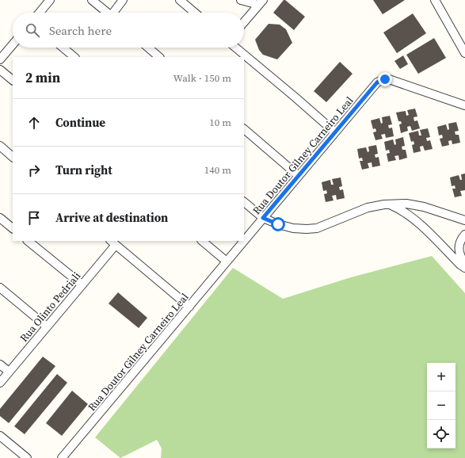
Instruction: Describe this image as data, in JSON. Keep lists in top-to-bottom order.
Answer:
{
  "streets": {
    "street": ["Rua Doutor Gilney Carneiro Leal", "Rua Olinto Pedriali"]
  },
  "page": {
    "search": "Search here",
    "heading": ["2 min", "Walk · 150 m"],
    "list": [
      ["Continue", "10 m"],
      ["Turn right", "140 m"],
      "Arrive at destination"
    ],
    "map_buttons": ["+", "−"]
  }
}
